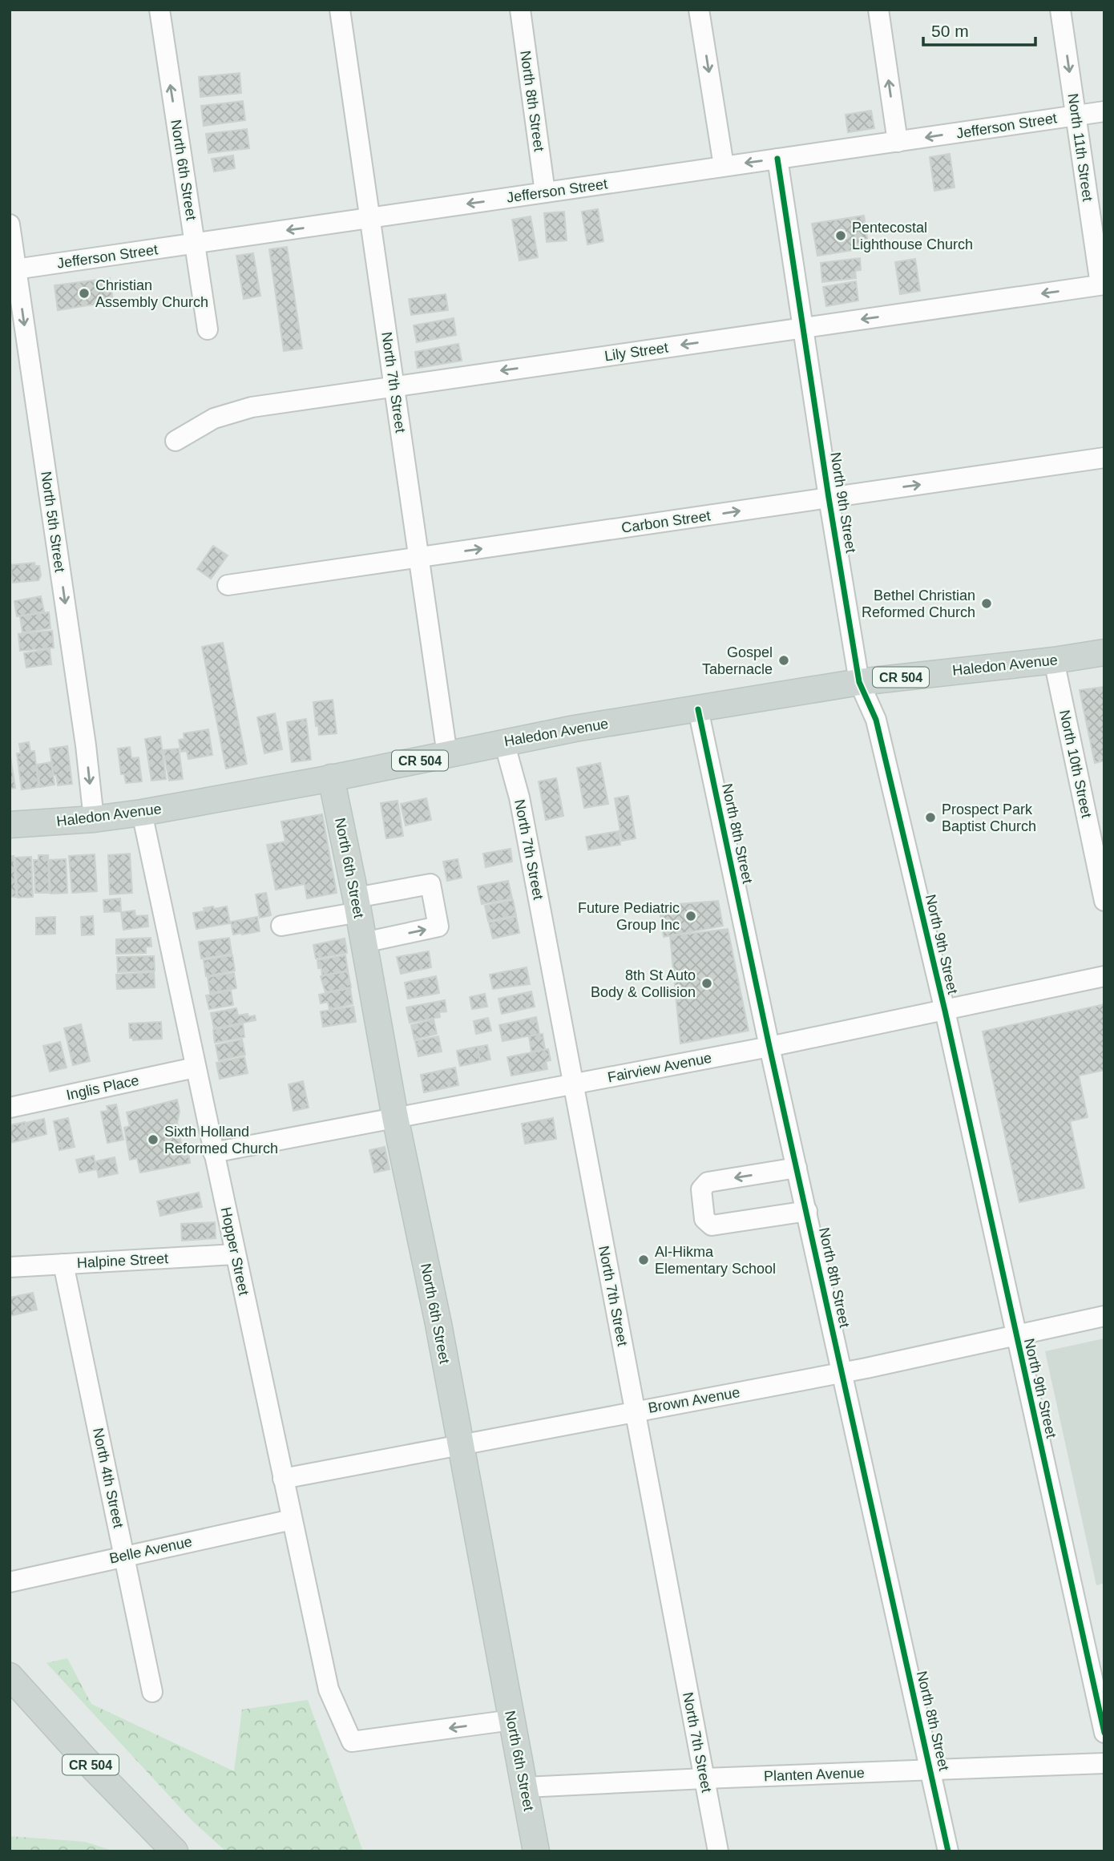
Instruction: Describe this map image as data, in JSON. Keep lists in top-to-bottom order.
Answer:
{
  "streets": {
    "main road": ["North 6th Street", "Haledon Avenue", "CR 504"],
    "street": [
      "North 8th Street",
      "Jefferson Street",
      "North 11th Street",
      "Lily Street",
      "North 7th Street",
      "North 9th Street",
      "North 5th Street",
      "Carbon Street",
      "North 10th Street",
      "Fairview Avenue",
      "Inglis Place",
      "Hopper Street",
      "Halpine Street",
      "Brown Avenue",
      "North 4th Street",
      "Belle Avenue",
      "Planten Avenue"
    ]
  },
  "crossings": [
    ["North 8th Street", "Jefferson Street"],
    ["North 8th Street", "Haledon Avenue"],
    ["North 8th Street", "Fairview Avenue"],
    ["North 8th Street", "Brown Avenue"],
    ["North 8th Street", "Planten Avenue"],
    ["Jefferson Street", "North 11th Street"],
    ["Jefferson Street", "North 6th Street"],
    ["Jefferson Street", "North 7th Street"],
    ["Jefferson Street", "North 9th Street"],
    ["Jefferson Street", "North 5th Street"],
    ["North 11th Street", "Lily Street"],
    ["North 6th Street", "Haledon Avenue"],
    ["North 6th Street", "Fairview Avenue"],
    ["North 6th Street", "Hopper Street"],
    ["North 6th Street", "Brown Avenue"],
    ["North 6th Street", "Planten Avenue"],
    ["Lily Street", "North 7th Street"],
    ["Lily Street", "North 9th Street"],
    ["North 7th Street", "Carbon Street"],
    ["North 7th Street", "Haledon Avenue"],
    ["North 7th Street", "Fairview Avenue"],
    ["North 7th Street", "Brown Avenue"],
    ["North 7th Street", "Planten Avenue"],
    ["North 9th Street", "Carbon Street"],
    ["North 9th Street", "Haledon Avenue"],
    ["North 9th Street", "Fairview Avenue"],
    ["North 9th Street", "Brown Avenue"],
    ["North 5th Street", "Haledon Avenue"],
    ["Haledon Avenue", "North 10th Street"],
    ["Haledon Avenue", "Hopper Street"],
    ["Fairview Avenue", "Hopper Street"],
    ["Inglis Place", "Hopper Street"],
    ["Hopper Street", "Halpine Street"],
    ["Hopper Street", "Brown Avenue"],
    ["Hopper Street", "Belle Avenue"],
    ["Halpine Street", "North 4th Street"],
    ["North 4th Street", "Belle Avenue"]
  ],
  "one_way": [
    "Jefferson Street",
    "North 11th Street",
    "Lily Street",
    "North 5th Street",
    "Carbon Street"
  ],
  "places": [
    "Pentecostal Lighthouse Church",
    "Christian Assembly Church",
    "Bethel Christian Reformed Church",
    "Gospel Tabernacle",
    "Prospect Park Baptist Church",
    "Future Pediatric Group Inc",
    "8th St Auto Body & Collision",
    "Sixth Holland Reformed Church",
    "Al-Hikma Elementary School"
  ],
  "scale_bar": "50 m"
}
